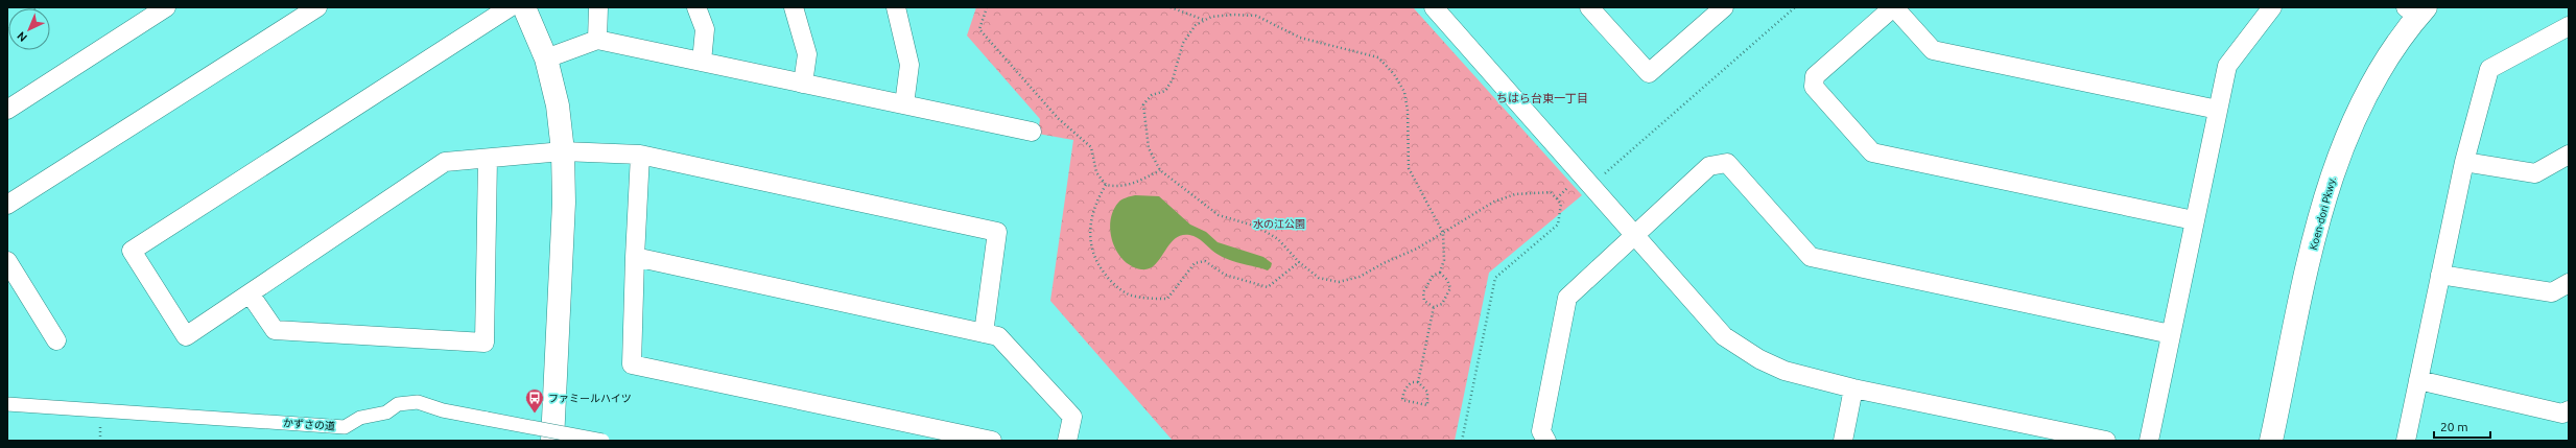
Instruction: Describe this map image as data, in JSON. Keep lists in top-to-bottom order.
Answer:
{
  "streets": {
    "street": ["Koen-dori Pkwy.", "かずさの道"]
  },
  "districts": ["ちはら台東一丁目"],
  "parks": ["水の江公園"],
  "places": {
    "bus stop": ["ファミールハイツ"]
  },
  "scale_bar": "20 m",
  "north": "bottom left"
}
